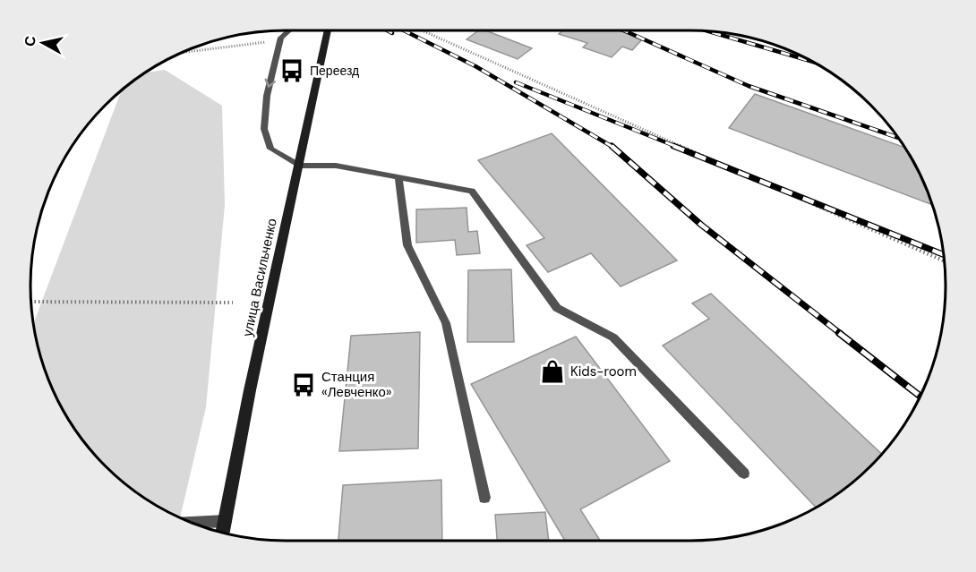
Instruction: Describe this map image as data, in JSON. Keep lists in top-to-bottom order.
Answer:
{
  "streets": {
    "main road": ["улица Васильченко"]
  },
  "places": {
    "bus stop": ["Переезд", "Станция «Левченко»"],
    "shop": ["Kids-room"]
  },
  "north": "left"
}
